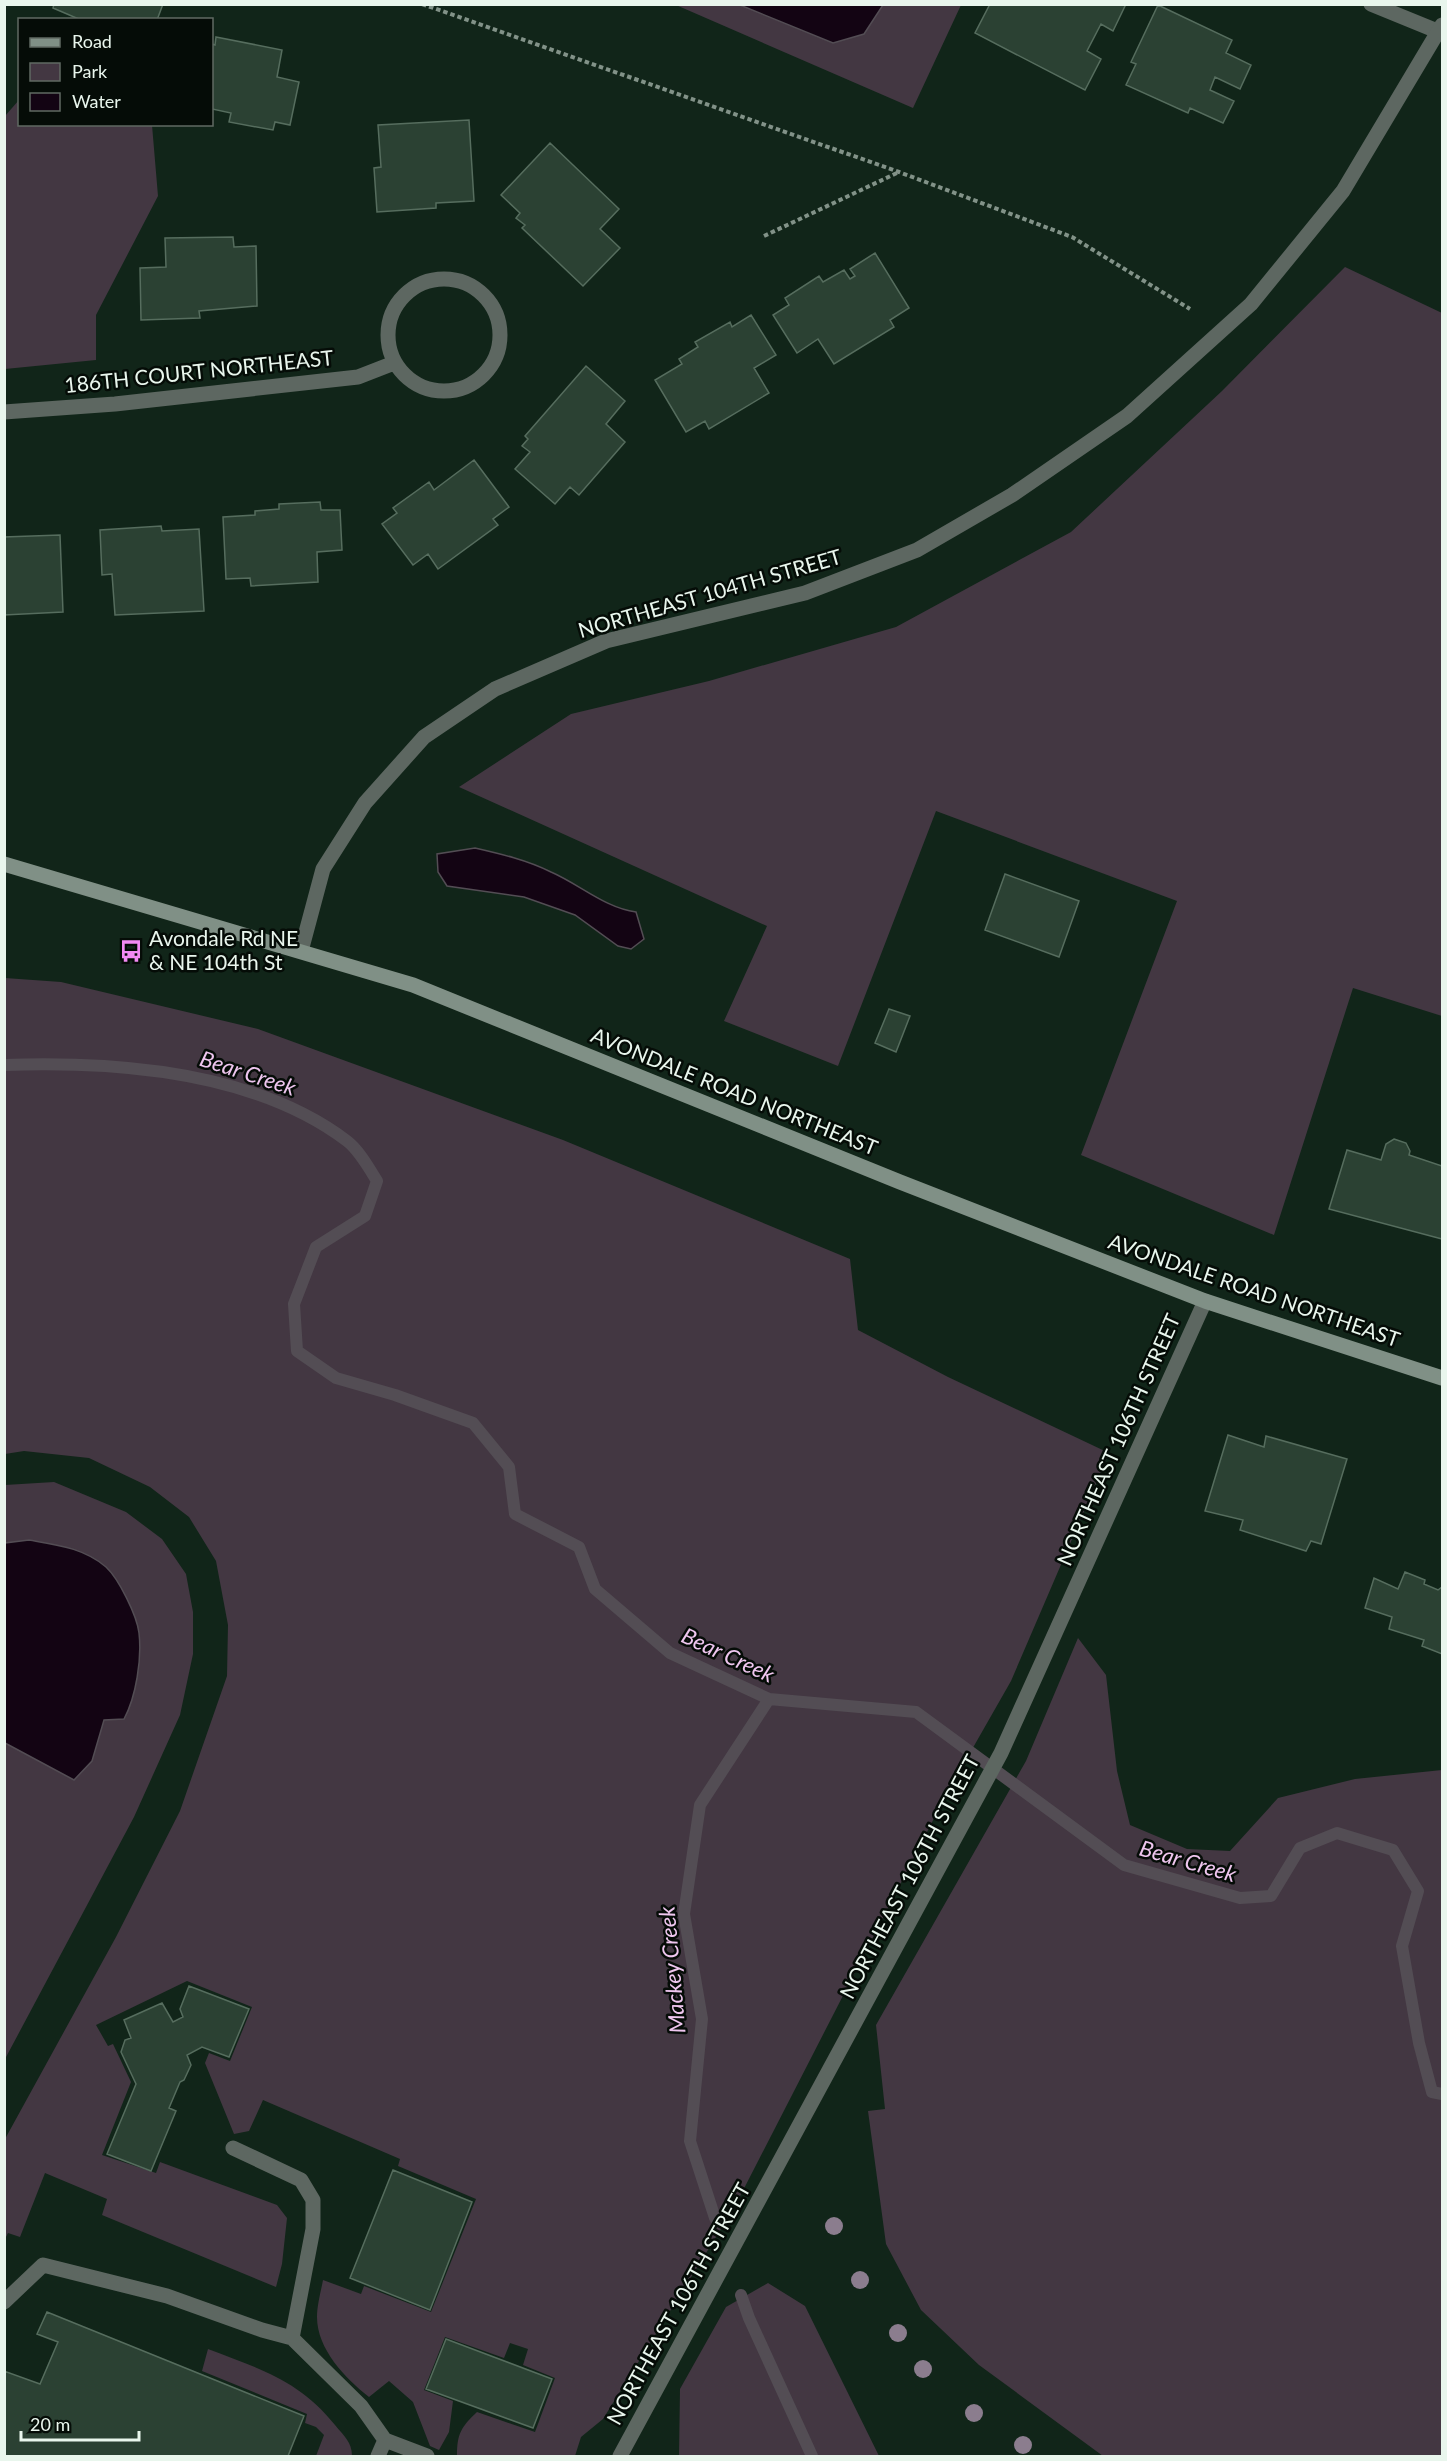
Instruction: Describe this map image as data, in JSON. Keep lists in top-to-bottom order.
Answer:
{
  "streets": {
    "main road": ["AVONDALE ROAD NORTHEAST"],
    "street": ["186TH COURT NORTHEAST", "NORTHEAST 104TH STREET", "NORTHEAST 106TH STREET"]
  },
  "crossings": [
    ["NORTHEAST 104TH STREET", "AVONDALE ROAD NORTHEAST"],
    ["AVONDALE ROAD NORTHEAST", "NORTHEAST 106TH STREET"]
  ],
  "water": ["Bear Creek", "Mackey Creek"],
  "places": {
    "bus stop": ["Avondale Rd NE & NE 104th St"]
  },
  "legend": ["Road", "Park", "Water"],
  "scale_bar": "20 m"
}
